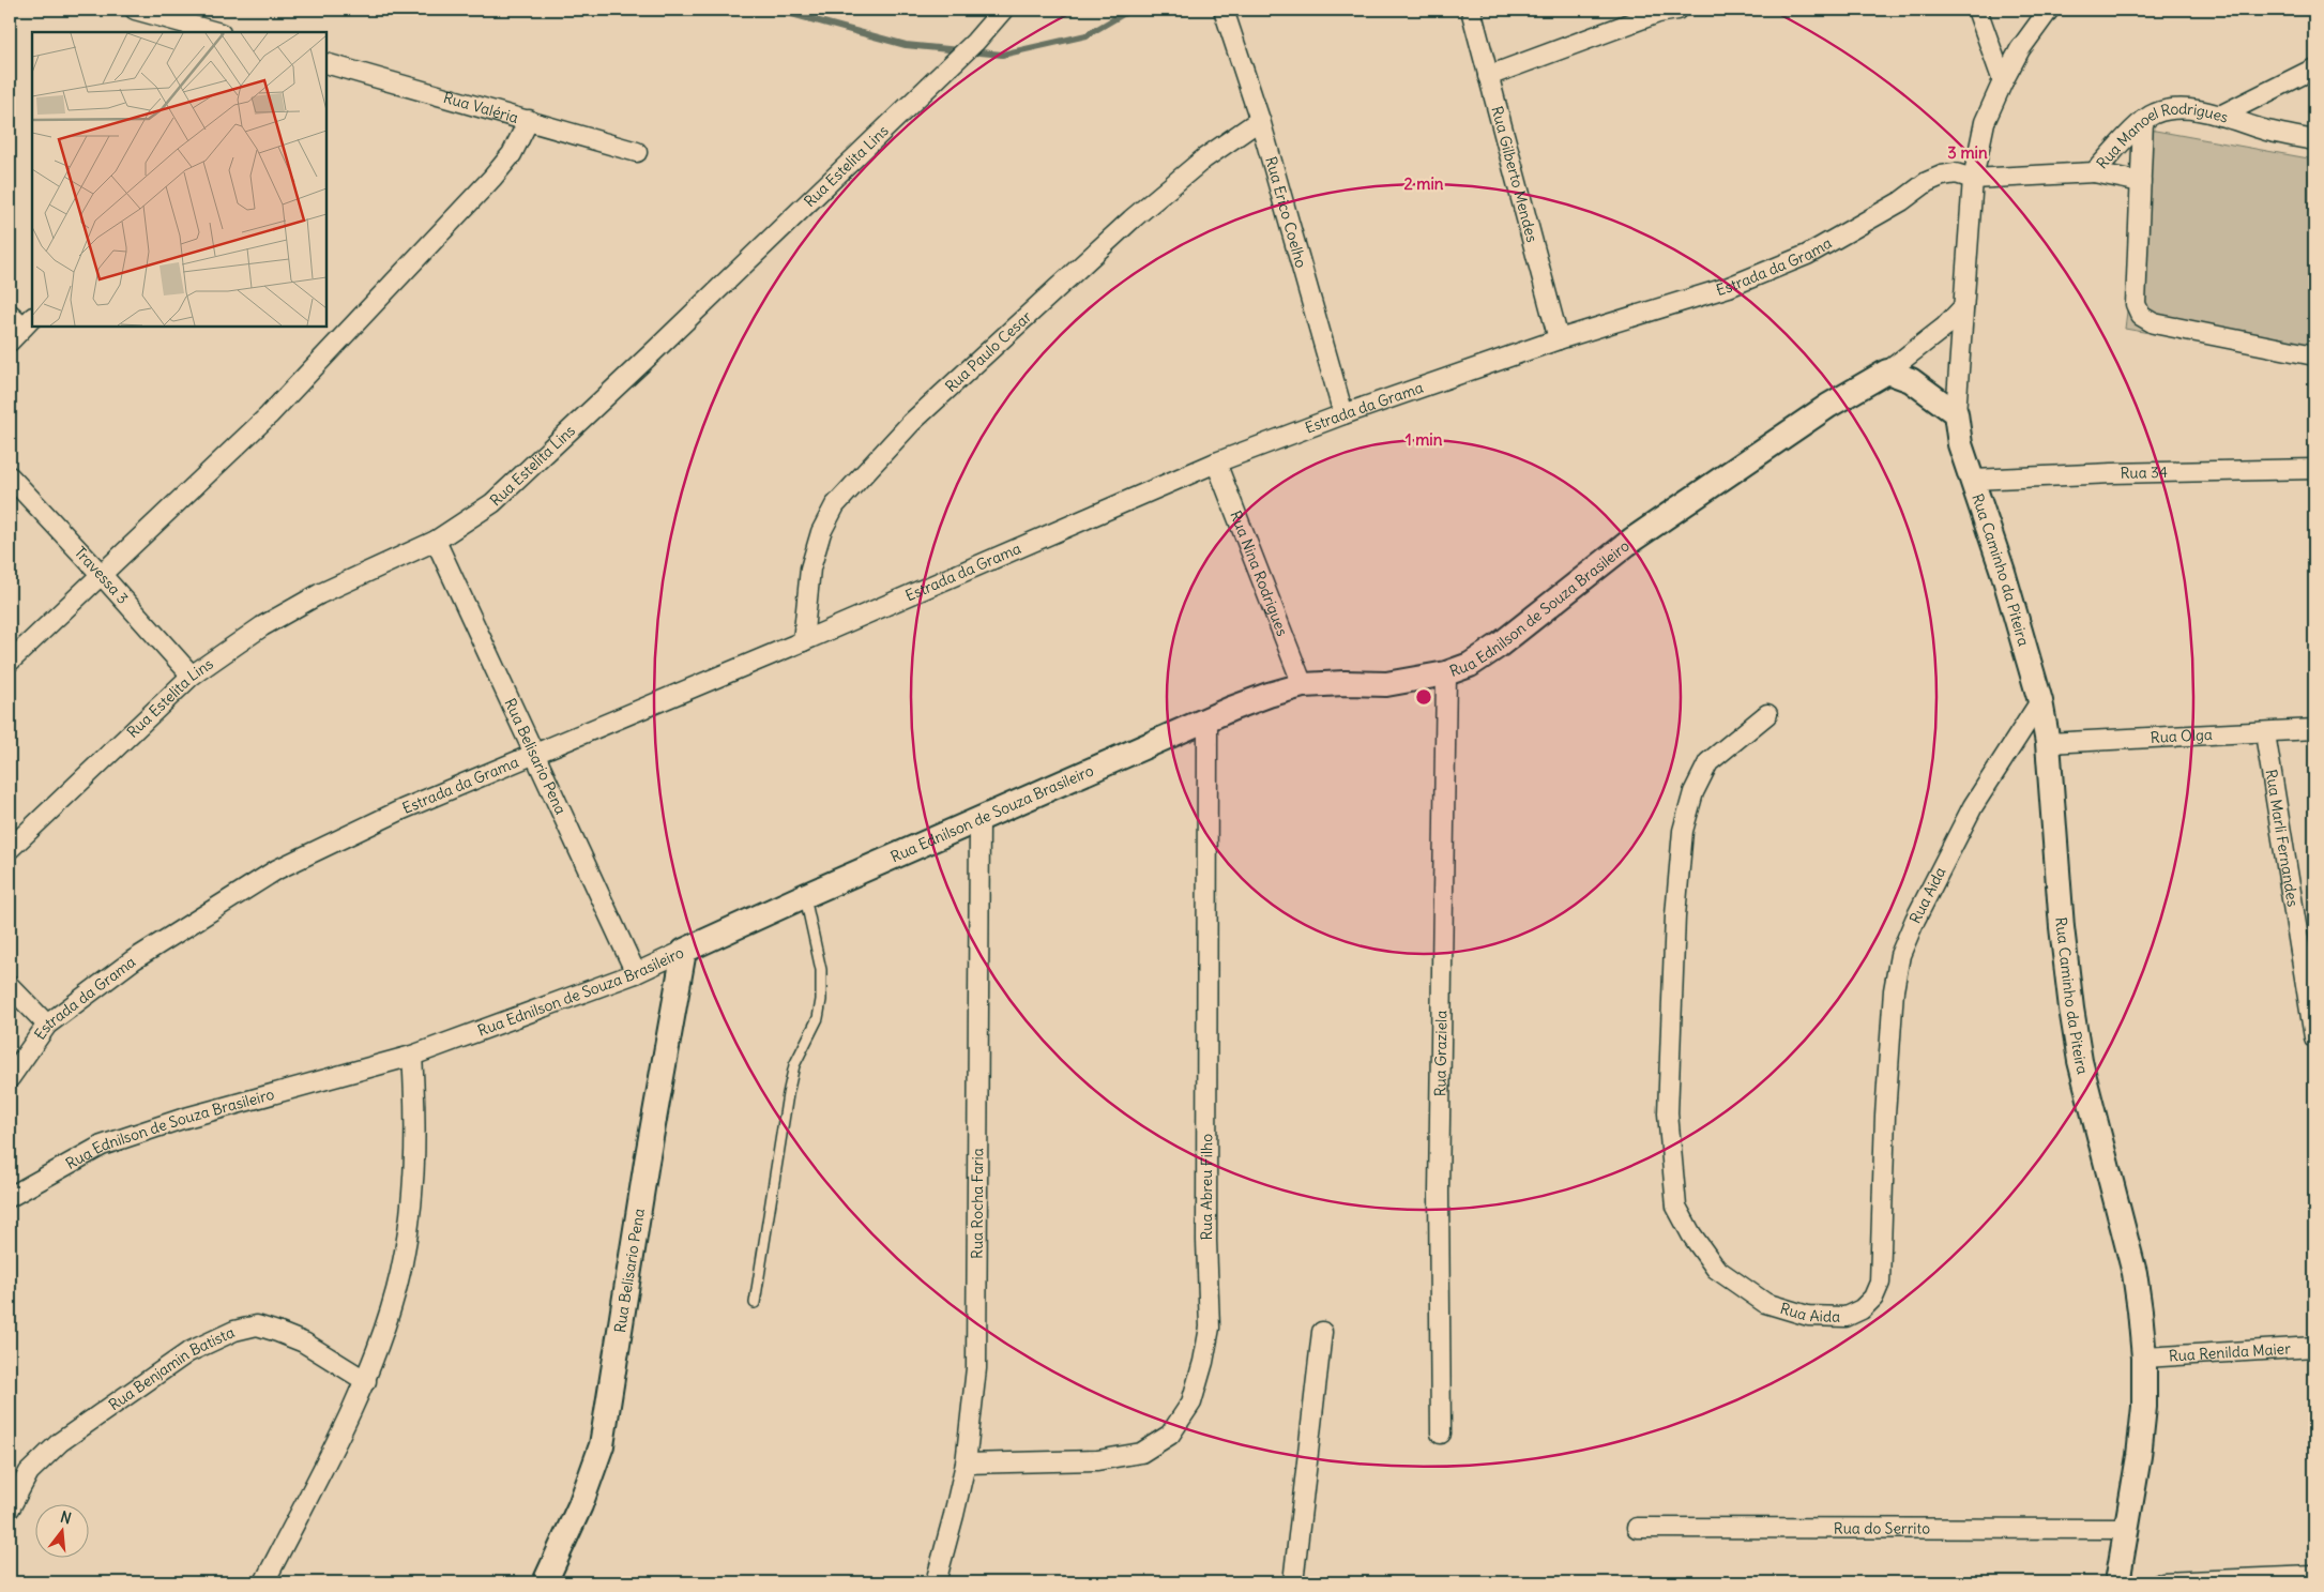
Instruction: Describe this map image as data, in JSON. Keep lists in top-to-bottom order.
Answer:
{
  "streets": {
    "street": [
      "Rua Valéria",
      "Rua Manoel Rodrigues",
      "Rua Estelita Lins",
      "Rua Gilberto Mendes",
      "Rua Erico Coelho",
      "Estrada da Grama",
      "Rua Paulo Cesar",
      "Rua 34",
      "Rua Caminho da Piteira",
      "Rua Nina Rodrigues",
      "Travessa 3",
      "Rua Ednilson de Souza Brasileiro",
      "Rua Olga",
      "Rua Belisario Pena",
      "Rua Marli Fernandes",
      "Rua Aida",
      "Rua Graziela",
      "Rua Abreu Filho",
      "Rua Rocha Faria",
      "Rua Renilda Maier",
      "Rua Benjamin Batista",
      "Rua do Serrito"
    ]
  },
  "crossings": [
    ["Rua Manoel Rodrigues", "Estrada da Grama"],
    ["Rua Manoel Rodrigues", "Rua Caminho da Piteira"],
    ["Rua Estelita Lins", "Travessa 3"],
    ["Rua Estelita Lins", "Rua Belisario Pena"],
    ["Rua Gilberto Mendes", "Estrada da Grama"],
    ["Rua Erico Coelho", "Estrada da Grama"],
    ["Rua Erico Coelho", "Rua Paulo Cesar"],
    ["Estrada da Grama", "Rua Paulo Cesar"],
    ["Estrada da Grama", "Rua Caminho da Piteira"],
    ["Estrada da Grama", "Rua Nina Rodrigues"],
    ["Estrada da Grama", "Rua Belisario Pena"],
    ["Rua 34", "Rua Caminho da Piteira"],
    ["Rua Caminho da Piteira", "Rua Olga"],
    ["Rua Caminho da Piteira", "Rua Aida"],
    ["Rua Caminho da Piteira", "Rua Renilda Maier"],
    ["Rua Caminho da Piteira", "Rua do Serrito"],
    ["Rua Nina Rodrigues", "Rua Ednilson de Souza Brasileiro"],
    ["Rua Ednilson de Souza Brasileiro", "Rua Belisario Pena"],
    ["Rua Ednilson de Souza Brasileiro", "Rua Graziela"],
    ["Rua Ednilson de Souza Brasileiro", "Rua Abreu Filho"],
    ["Rua Ednilson de Souza Brasileiro", "Rua Rocha Faria"],
    ["Rua Olga", "Rua Marli Fernandes"],
    ["Rua Abreu Filho", "Rua Rocha Faria"]
  ],
  "north": "top",
  "rings": ["3 min", "2 min", "1 min"]
}
